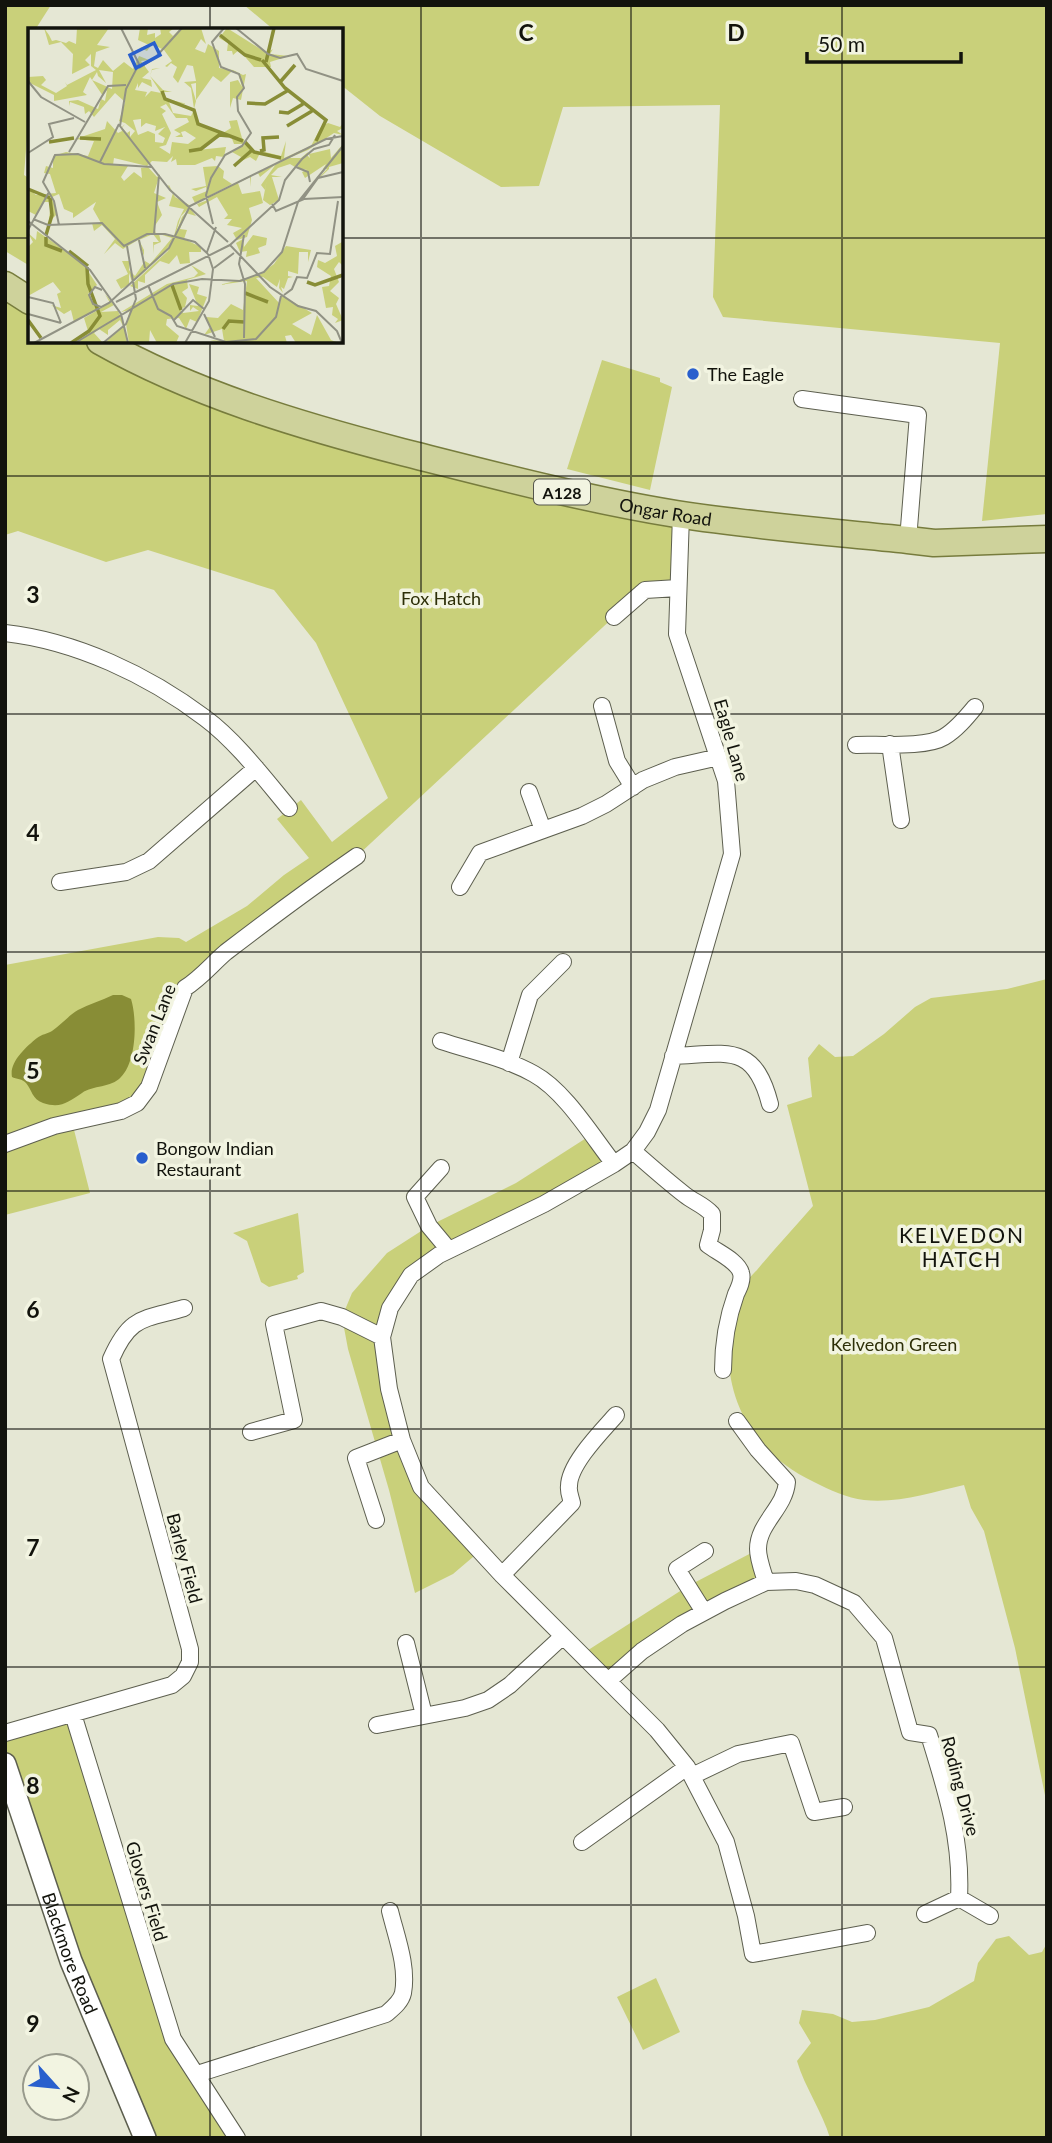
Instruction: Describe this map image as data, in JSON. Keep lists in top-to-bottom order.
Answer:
{
  "streets": {
    "main road": ["A128", "Ongar Road"],
    "street": [
      "Eagle Lane",
      "Swan Lane",
      "Barley Field",
      "Roding Drive",
      "Glovers Field",
      "Blackmore Road"
    ]
  },
  "crossings": [
    ["Ongar Road", "Eagle Lane"],
    ["Barley Field", "Glovers Field"]
  ],
  "districts": ["KELVEDON HATCH"],
  "parks": ["Fox Hatch", "Kelvedon Green"],
  "places": ["The Eagle", "Bongow Indian Restaurant"],
  "scale_bar": "50 m",
  "north": "bottom right",
  "grid": {
    "columns": ["C", "D"],
    "rows": [
      "3",
      "4",
      "5",
      "6",
      "7",
      "8",
      "9"
    ]
  }
}
